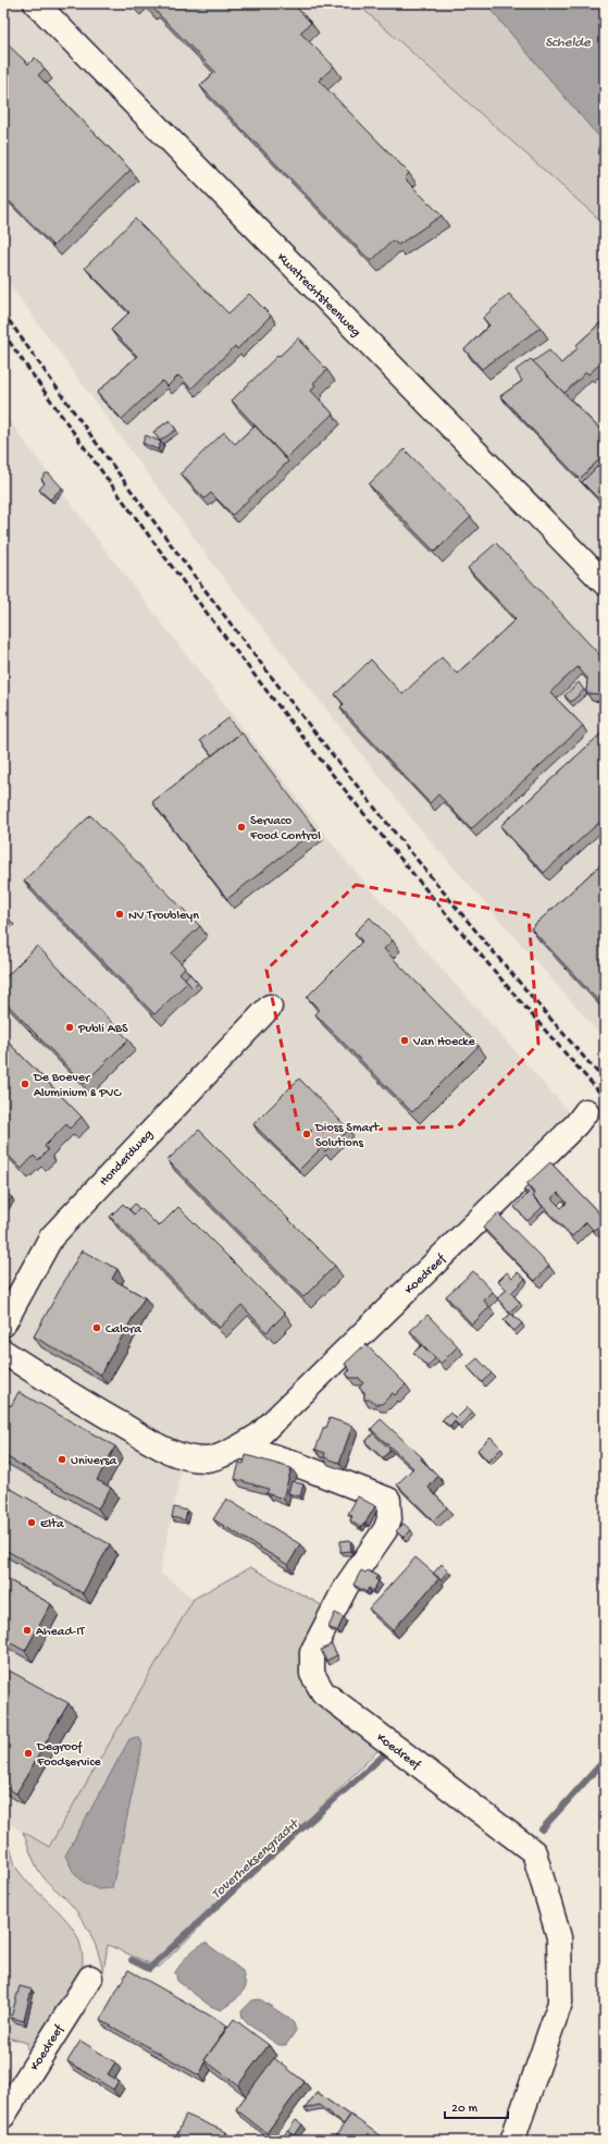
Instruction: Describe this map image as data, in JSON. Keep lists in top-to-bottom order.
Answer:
{
  "streets": {
    "street": ["Kwatrechtsteenweg", "Honderdweg", "Koedreef"]
  },
  "water": ["Schelde", "Toverheksengracht"],
  "places": [
    "Servaco Food Control",
    "NV Troubleyn",
    "Publi ABS",
    "Van Hoecke",
    "De Boever Aluminium & PVC",
    "Dioss Smart Solutions",
    "Calora",
    "Universa",
    "Elta",
    "Ahead-IT",
    "Degroof Foodservice"
  ],
  "scale_bar": "20 m"
}
